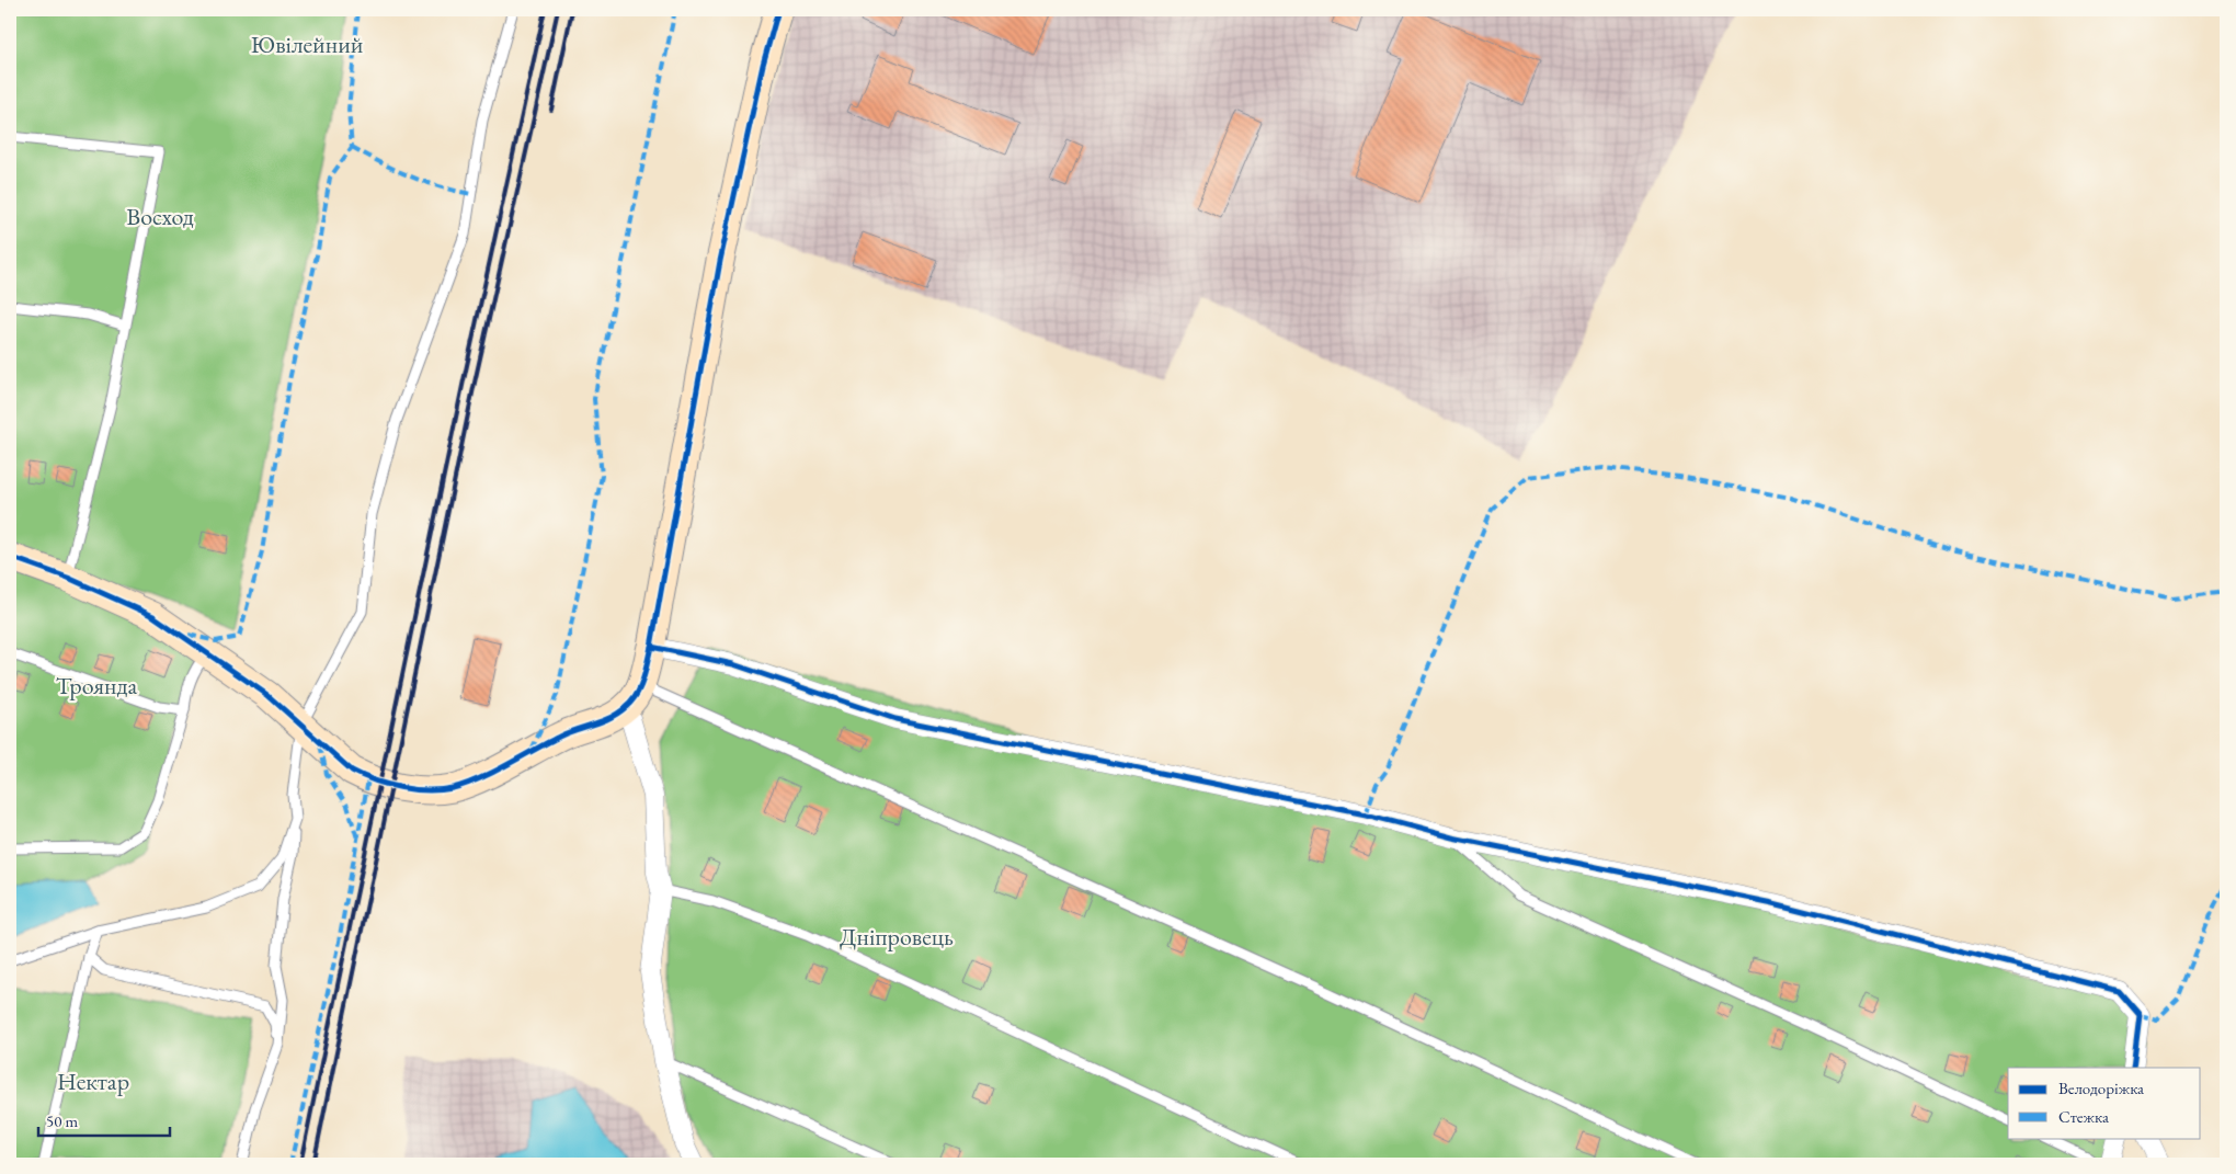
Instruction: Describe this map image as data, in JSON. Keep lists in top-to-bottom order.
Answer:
{
  "parks": [
    "Ювілейний",
    "Восход",
    "Троянда",
    "Дніпровець",
    "Нектар"
  ],
  "legend": ["Велодоріжка", "Стежка"],
  "scale_bar": "50 m"
}
